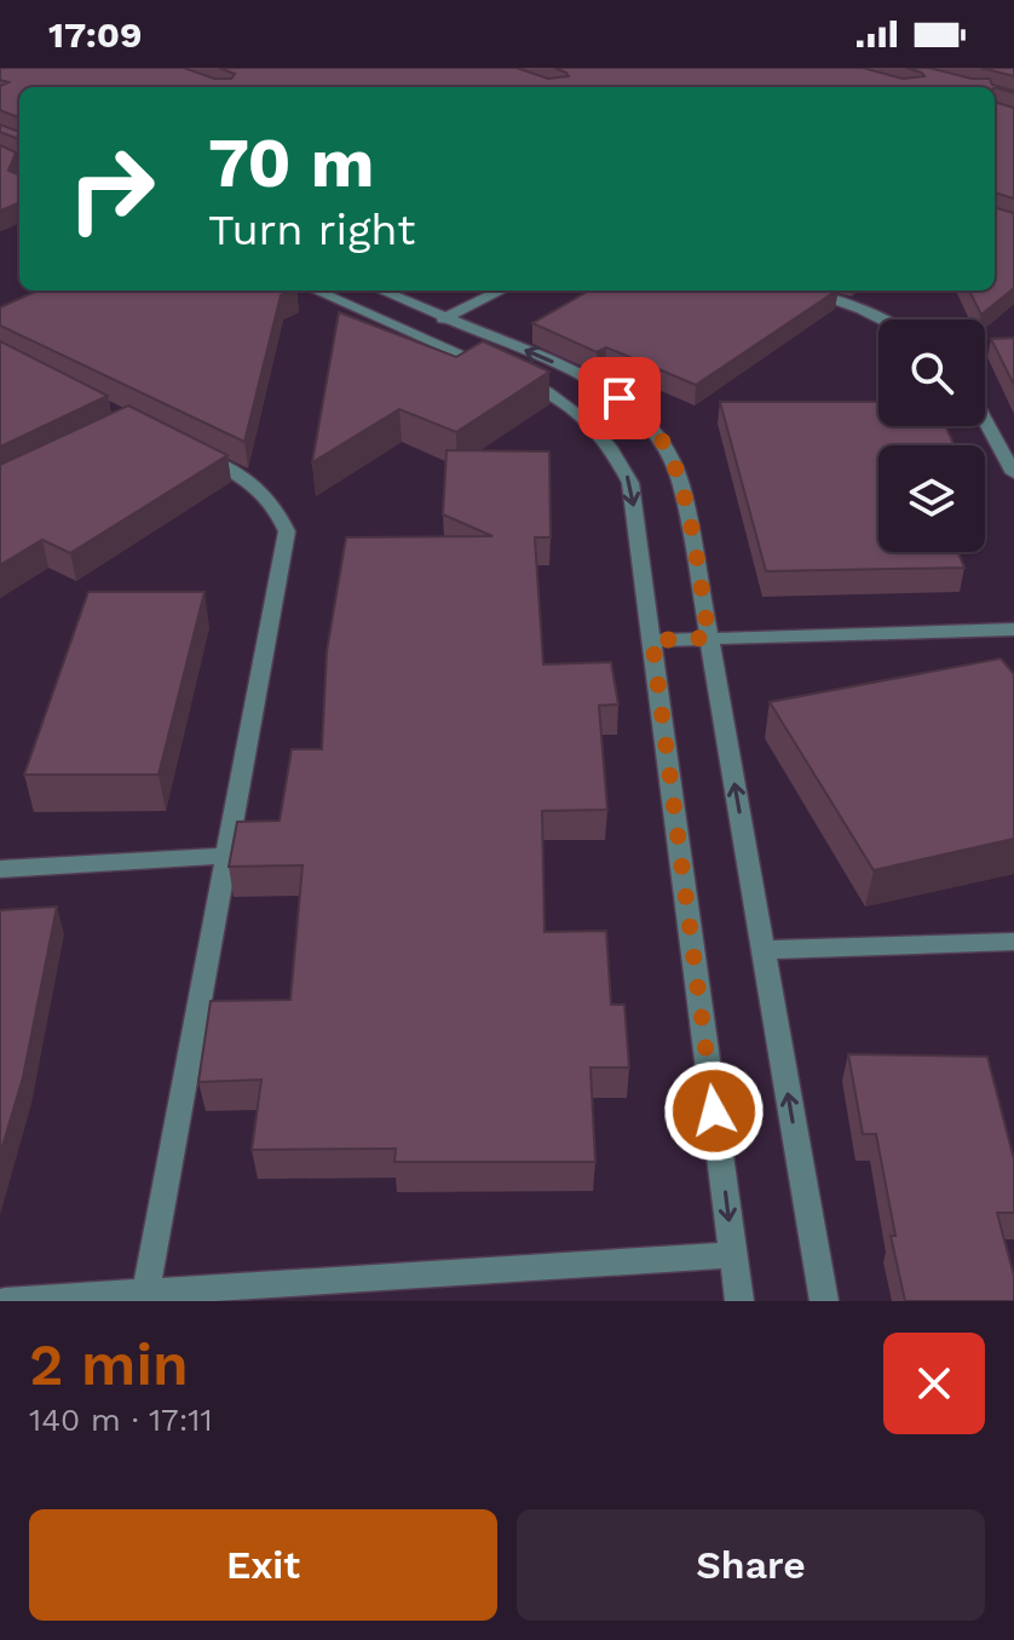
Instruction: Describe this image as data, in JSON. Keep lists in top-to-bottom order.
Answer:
{
  "page": {
    "status": "17:09",
    "turn": ["70 m", "Turn right"],
    "heading": ["2 min", "140 m · 17:11"],
    "buttons": ["Exit", "Share"]
  }
}
